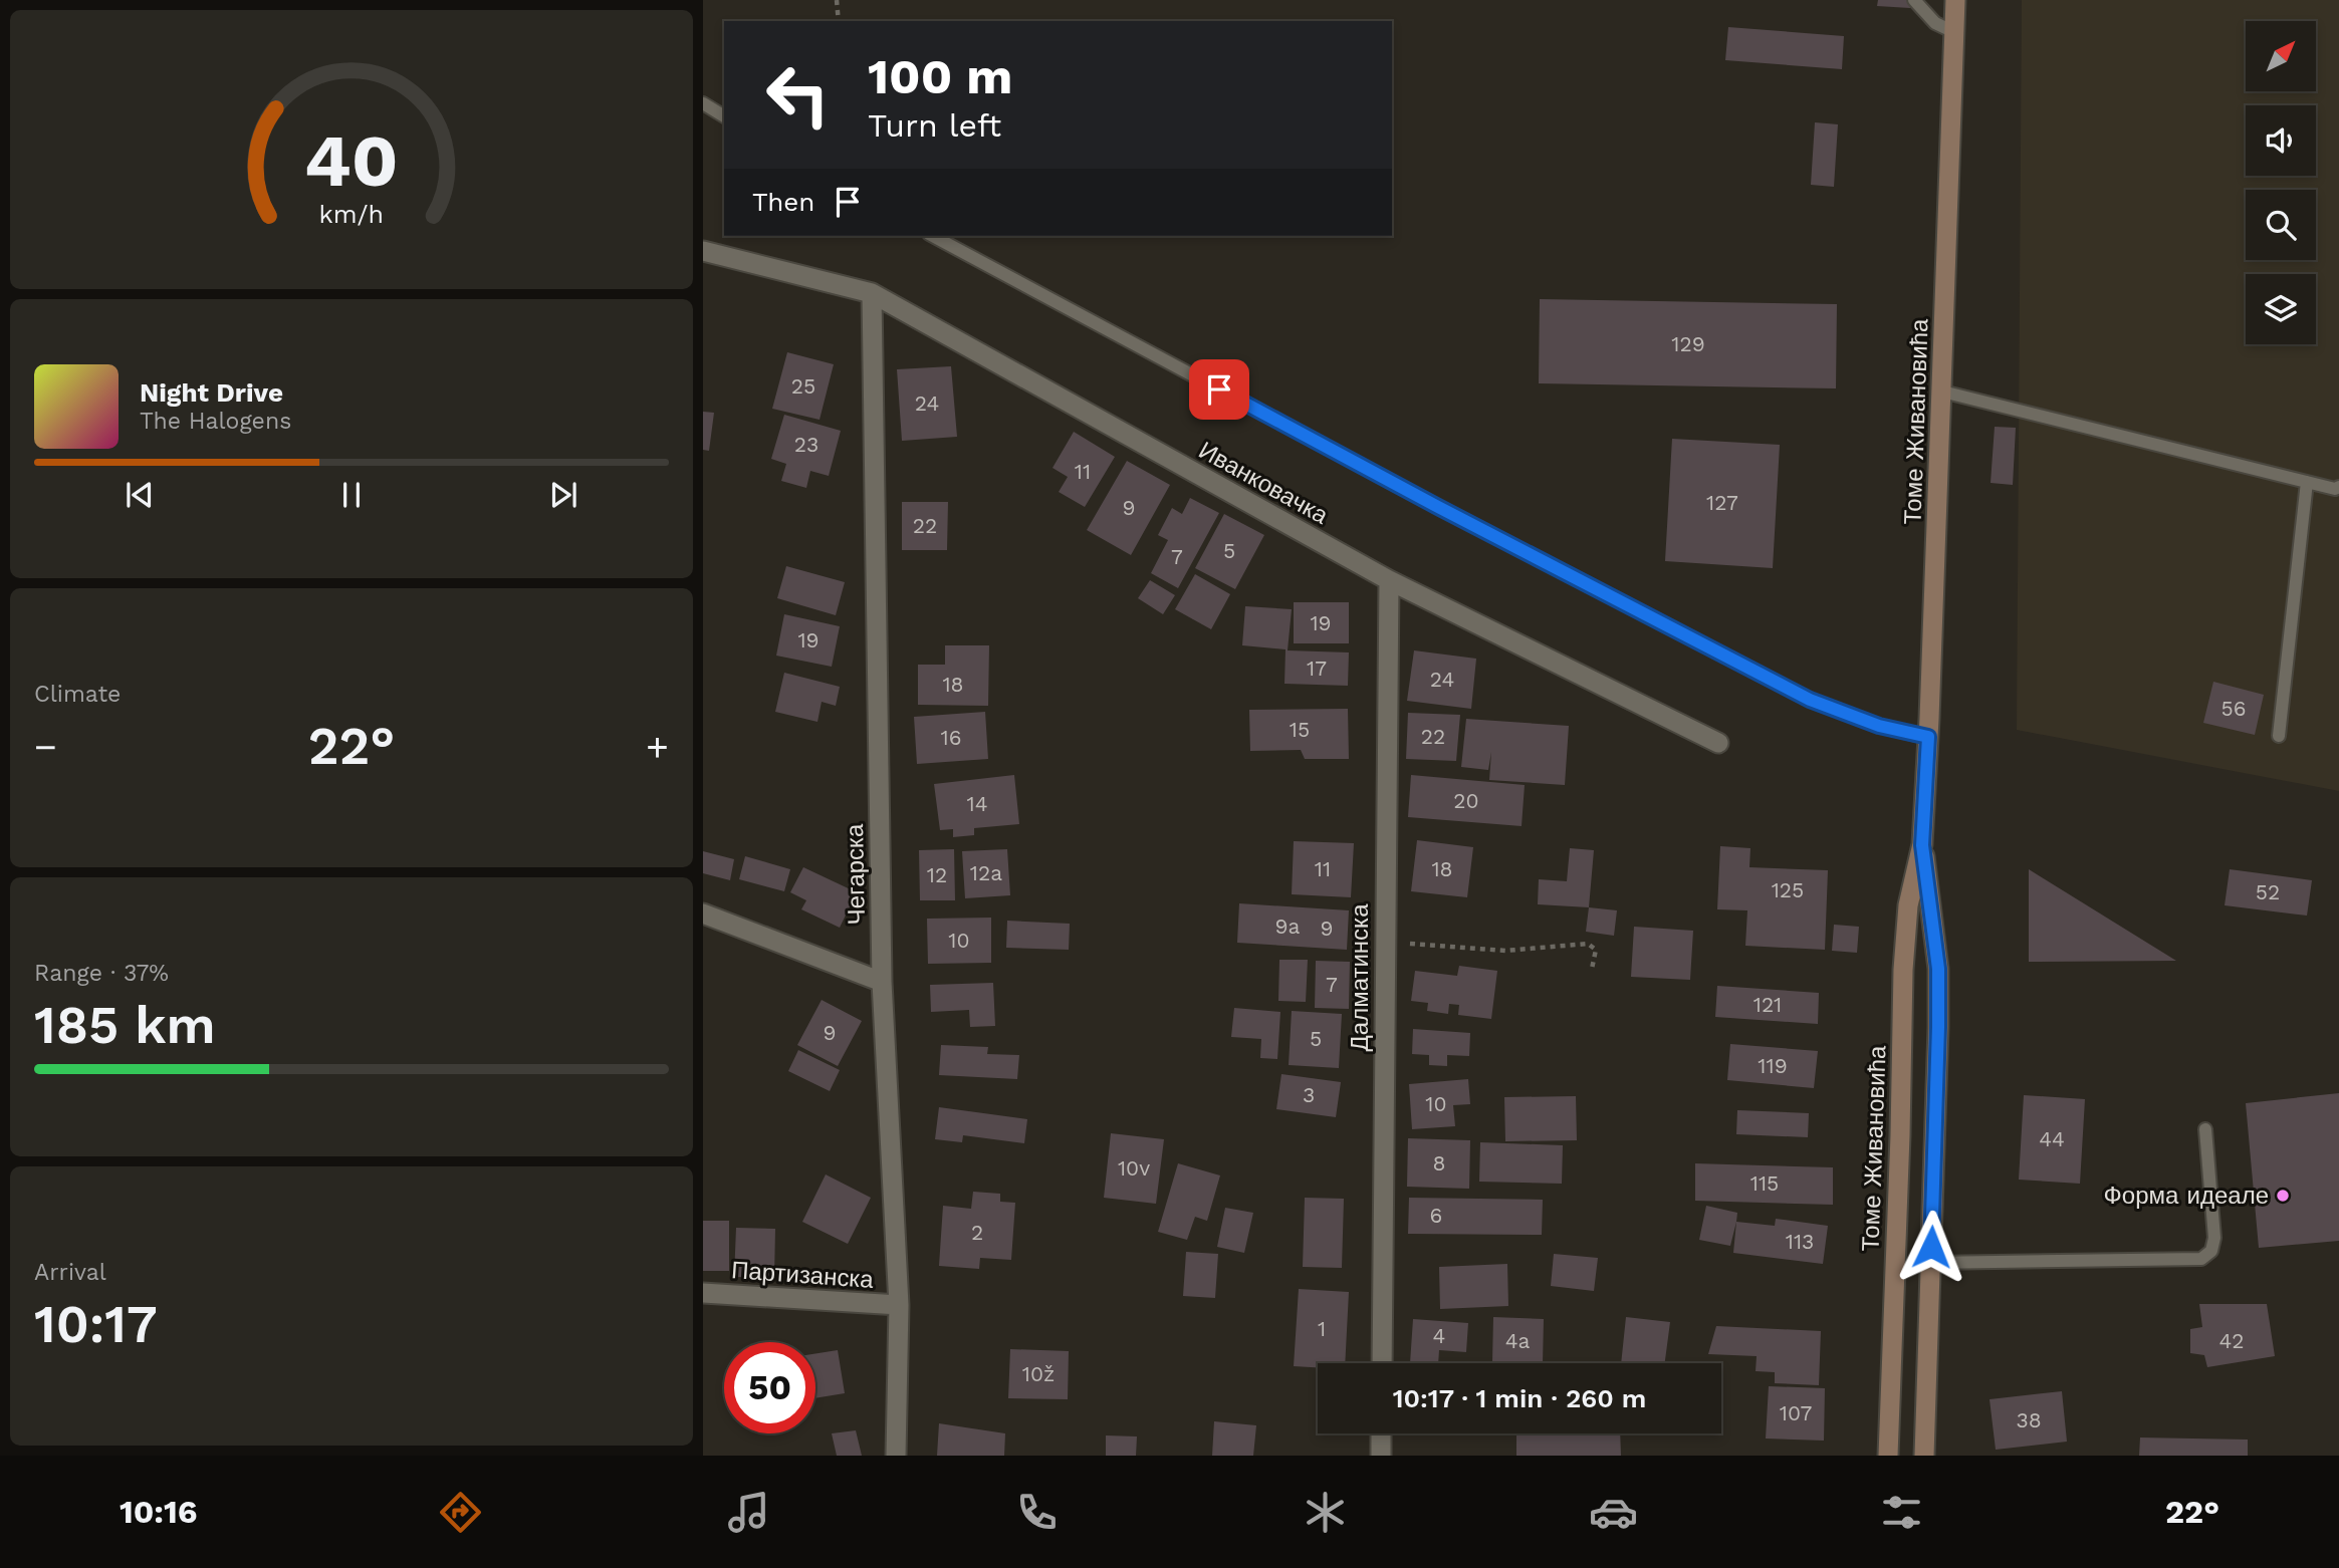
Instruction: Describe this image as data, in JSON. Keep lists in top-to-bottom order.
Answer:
{
  "streets": {
    "main road": ["Томе Живановића"],
    "street": [
      "Иванковачка",
      "Чегарска",
      "Далматинска",
      "Партизанска"
    ]
  },
  "crossings": [
    ["Иванковачка", "Чегарска"],
    ["Иванковачка", "Далматинска"],
    ["Чегарска", "Партизанска"]
  ],
  "places": ["Форма идеале"],
  "house_numbers": [
    "129",
    "25",
    "24",
    "23",
    "11",
    "127",
    "9",
    "22",
    "5",
    "7",
    "19",
    "19",
    "17",
    "24",
    "18",
    "56",
    "15",
    "22",
    "16",
    "20",
    "14",
    "11",
    "18",
    "12a",
    "12",
    "125",
    "52",
    "9a",
    "9",
    "10",
    "7",
    "121",
    "9",
    "5",
    "119",
    "3",
    "10",
    "44",
    "8",
    "10v",
    "115",
    "6",
    "2",
    "113",
    "1",
    "4",
    "4a",
    "42",
    "10ž",
    "107",
    "38"
  ],
  "north": "top right",
  "page": {
    "turn": ["100 m", "Turn left"],
    "then": "Then",
    "song": ["Night Drive", "The Halogens"],
    "tile": [
      "Climate",
      ["Range · 37%", "185 km"],
      ["Arrival", "10:17"]
    ],
    "heat": ["−", "22°", "+"],
    "limit": "50",
    "trip": "10:17 · 1 min · 260 m",
    "tabs": ["10:16", "22°"],
    "gauge": ["40", "km/h"]
  }
}
